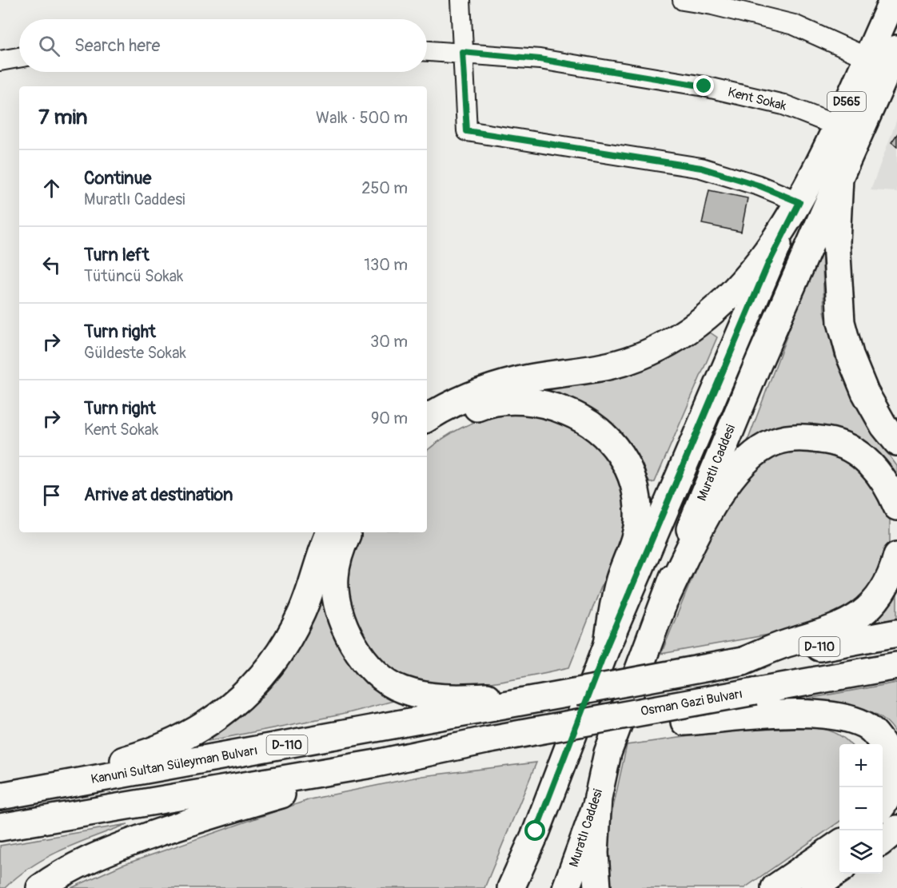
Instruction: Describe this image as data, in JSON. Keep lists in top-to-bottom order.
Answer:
{
  "streets": {
    "main road": [
      "D565",
      "Muratlı Caddesi",
      "D-110",
      "Osman Gazi Bulvarı",
      "Kanuni Sultan Süleyman Bulvarı"
    ],
    "street": ["Kent Sokak"]
  },
  "crossings": [
    ["Kent Sokak", "D565"],
    ["D-110", "Osman Gazi Bulvarı"],
    ["D-110", "Kanuni Sultan Süleyman Bulvarı"]
  ],
  "page": {
    "search": "Search here",
    "heading": ["7 min", "Walk · 500 m"],
    "list": [
      ["Continue", "Muratlı Caddesi", "250 m"],
      ["Turn left", "Tütüncü Sokak", "130 m"],
      ["Turn right", "Güldeste Sokak", "30 m"],
      ["Turn right", "Kent Sokak", "90 m"],
      "Arrive at destination"
    ],
    "map_buttons": ["+", "−"]
  }
}
